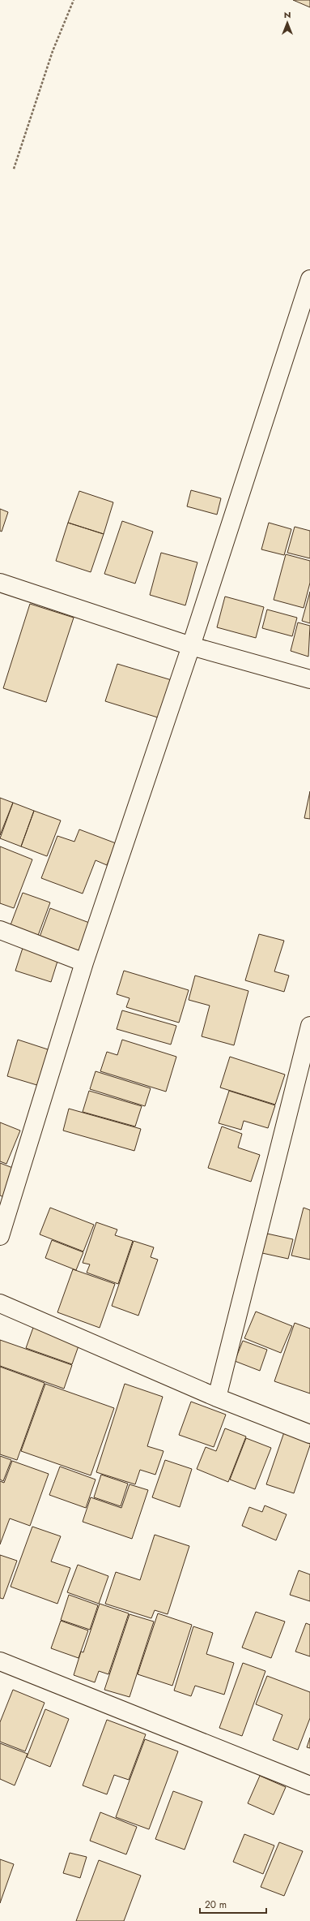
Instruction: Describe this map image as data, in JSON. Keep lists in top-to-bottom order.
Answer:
{
  "scale_bar": "20 m",
  "north": "top"
}
